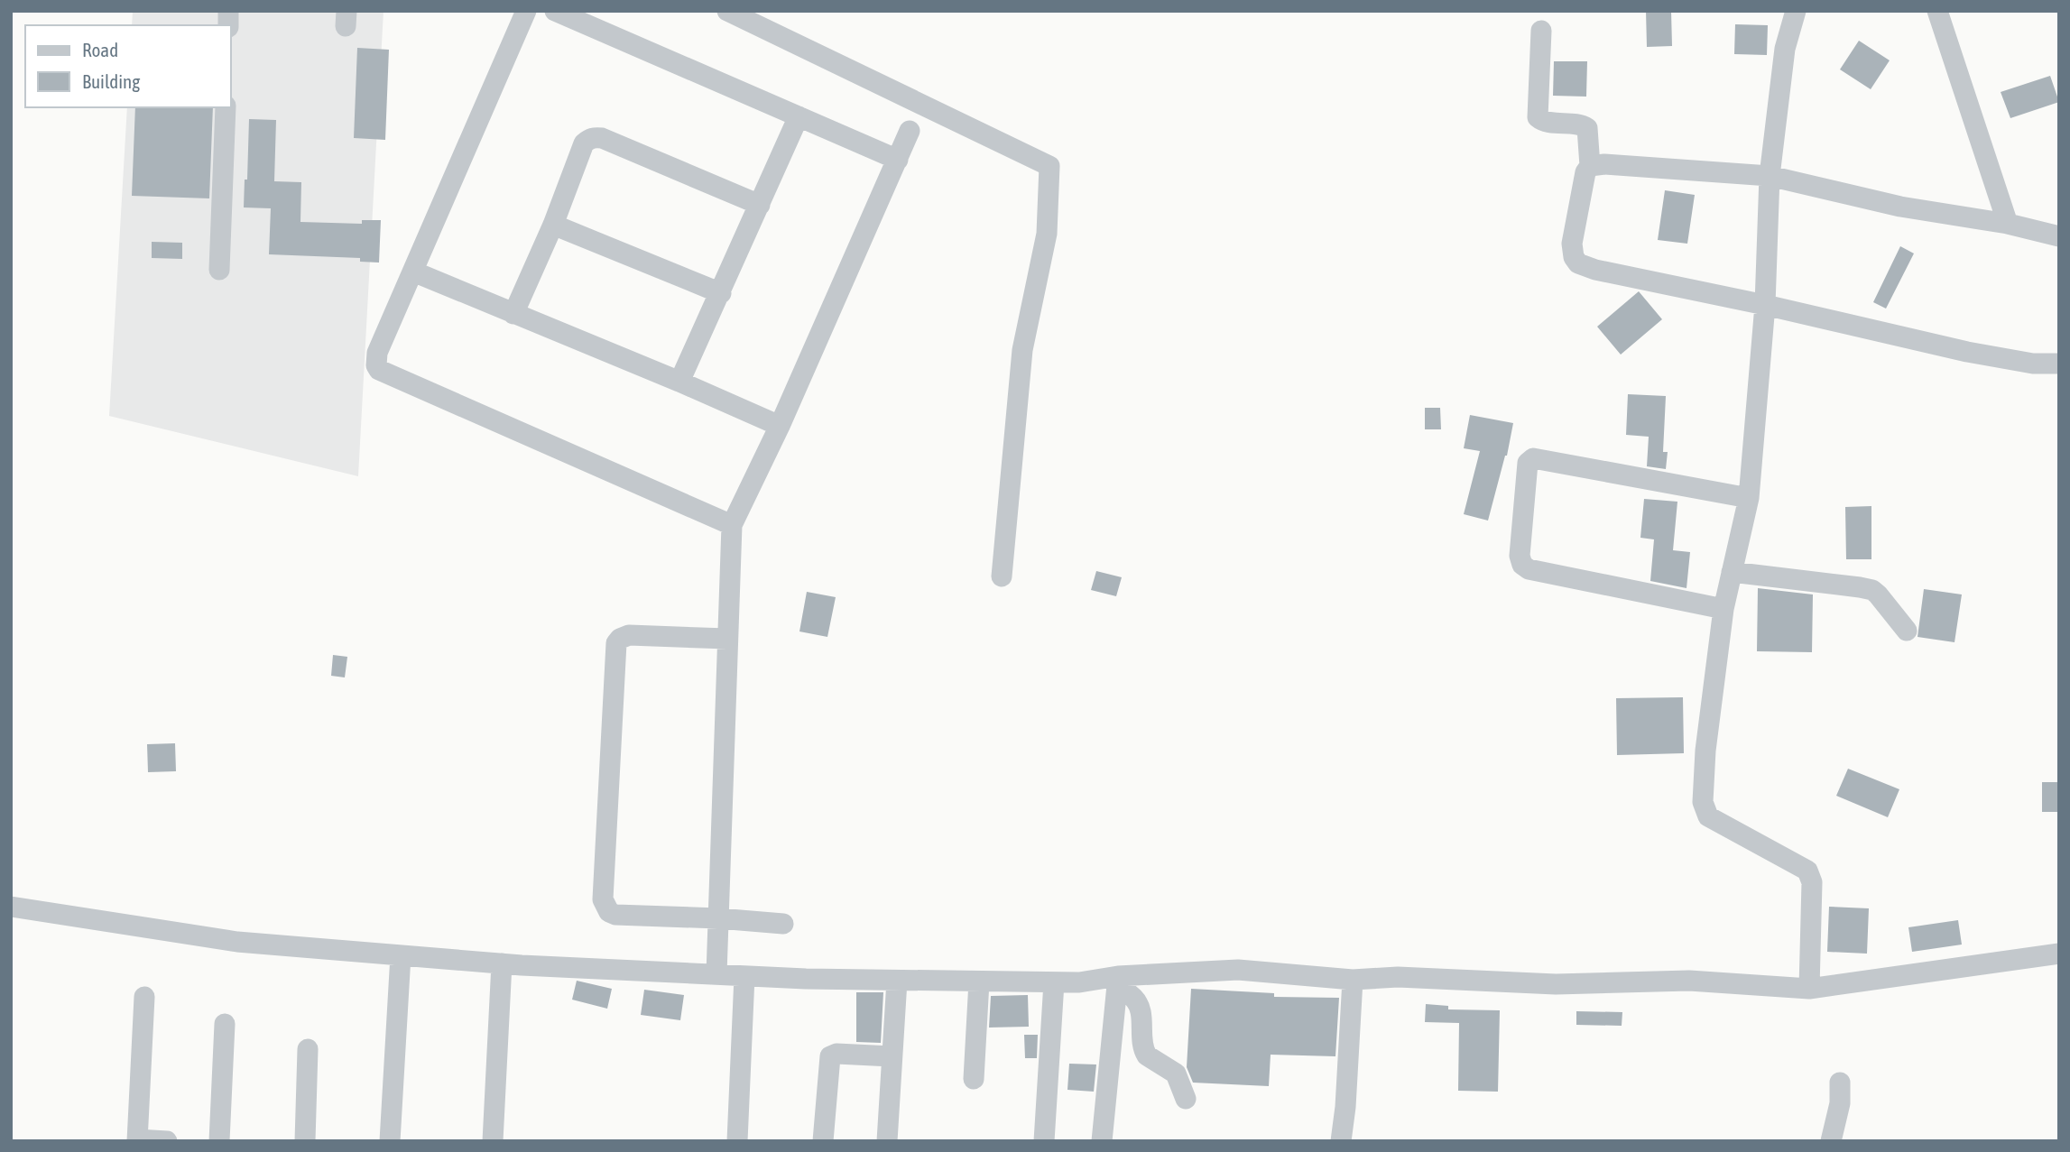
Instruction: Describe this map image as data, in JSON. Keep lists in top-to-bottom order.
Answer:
{
  "legend": ["Road", "Building"]
}
